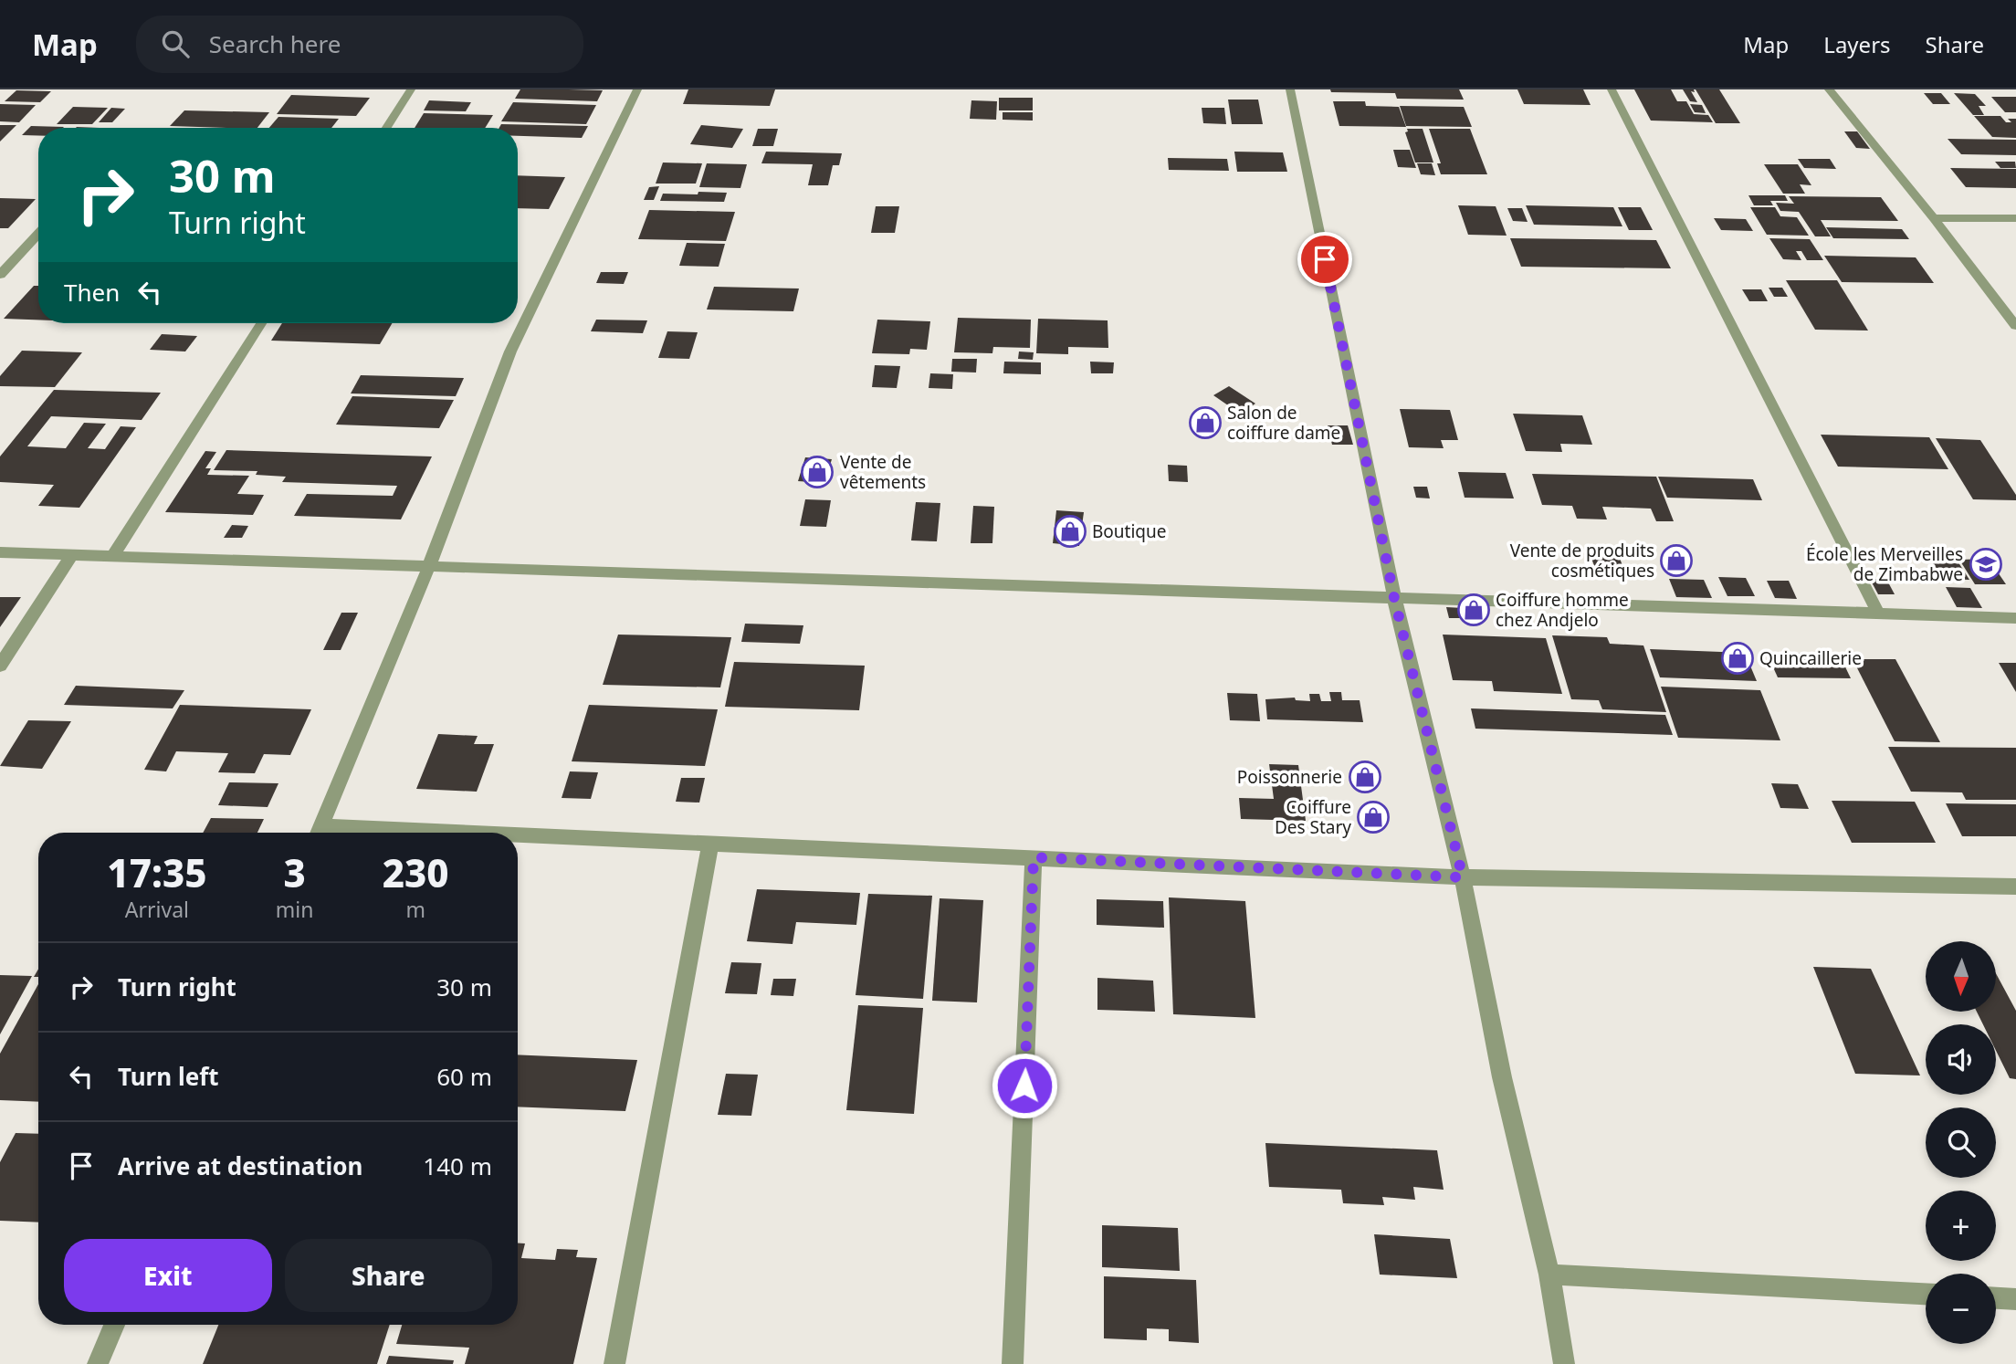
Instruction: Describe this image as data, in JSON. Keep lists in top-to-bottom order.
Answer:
{
  "places": {
    "shop": [
      "Salon de coiffure dame",
      "Vente de vêtements",
      "Boutique",
      "Vente de produits cosmétiques",
      "Coiffure homme chez Andjelo",
      "Quincaillerie",
      "Poissonnerie",
      "Coiffure Des Stary"
    ],
    "school or university": ["École les Merveilles de Zimbabwe"]
  },
  "north": "bottom",
  "page": {
    "header": "Map",
    "search": "Search here",
    "nav": ["Map", "Layers", "Share"],
    "turn": ["30 m", "Turn right"],
    "then": "Then",
    "eta": [
      "17:35",
      "Arrival",
      "3",
      "min",
      "230",
      "m"
    ],
    "map_buttons": ["+", "−"],
    "list": [
      {
        "name": "Turn right",
        "value": "30 m"
      },
      {
        "name": "Turn left",
        "value": "60 m"
      },
      {
        "name": "Arrive at destination",
        "value": "140 m"
      }
    ],
    "buttons": ["Exit", "Share"]
  }
}
